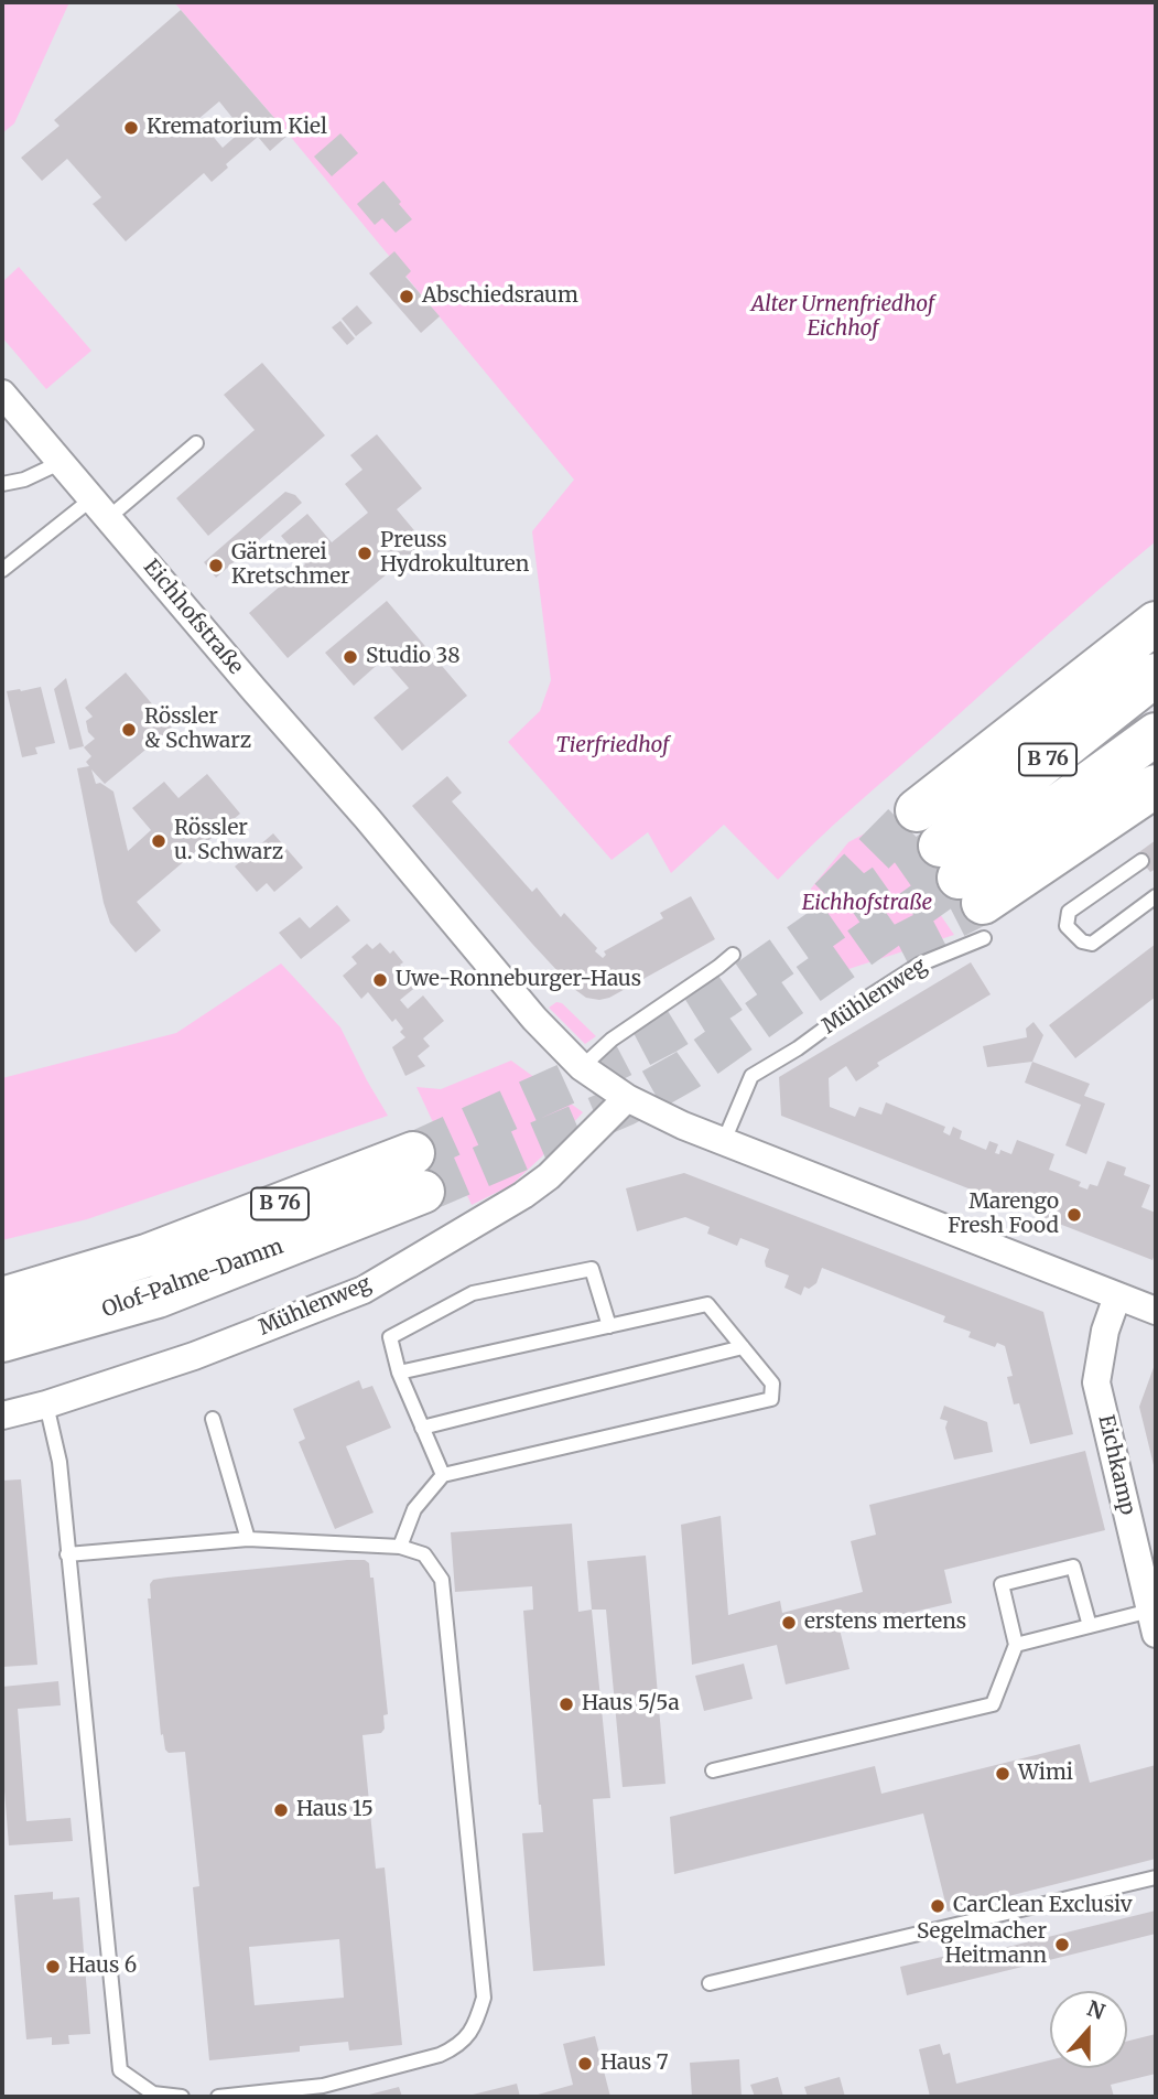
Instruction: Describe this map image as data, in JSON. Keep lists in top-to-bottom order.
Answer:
{
  "streets": {
    "highway": ["B 76", "Olof-Palme-Damm"],
    "street": ["Eichhofstraße", "Mühlenweg", "Eichkamp"]
  },
  "crossings": [
    ["Eichhofstraße", "Mühlenweg"],
    ["Eichhofstraße", "Eichkamp"],
    ["B 76", "Mühlenweg"]
  ],
  "parks": ["Alter Urnenfriedhof Eichhof", "Tierfriedhof", "Eichhofstraße"],
  "places": [
    "Krematorium Kiel",
    "Abschiedsraum",
    "Preuss Hydrokulturen",
    "Gärtnerei Kretschmer",
    "Studio 38",
    "Rössler & Schwarz",
    "Rössler u. Schwarz",
    "Uwe-Ronneburger-Haus",
    "Marengo Fresh Food",
    "erstens mertens",
    "Haus 5/5a",
    "Wimi",
    "Haus 15",
    "CarClean Exclusiv",
    "Segelmacher Heitmann",
    "Haus 6",
    "Haus 7"
  ],
  "north": "top"
}
